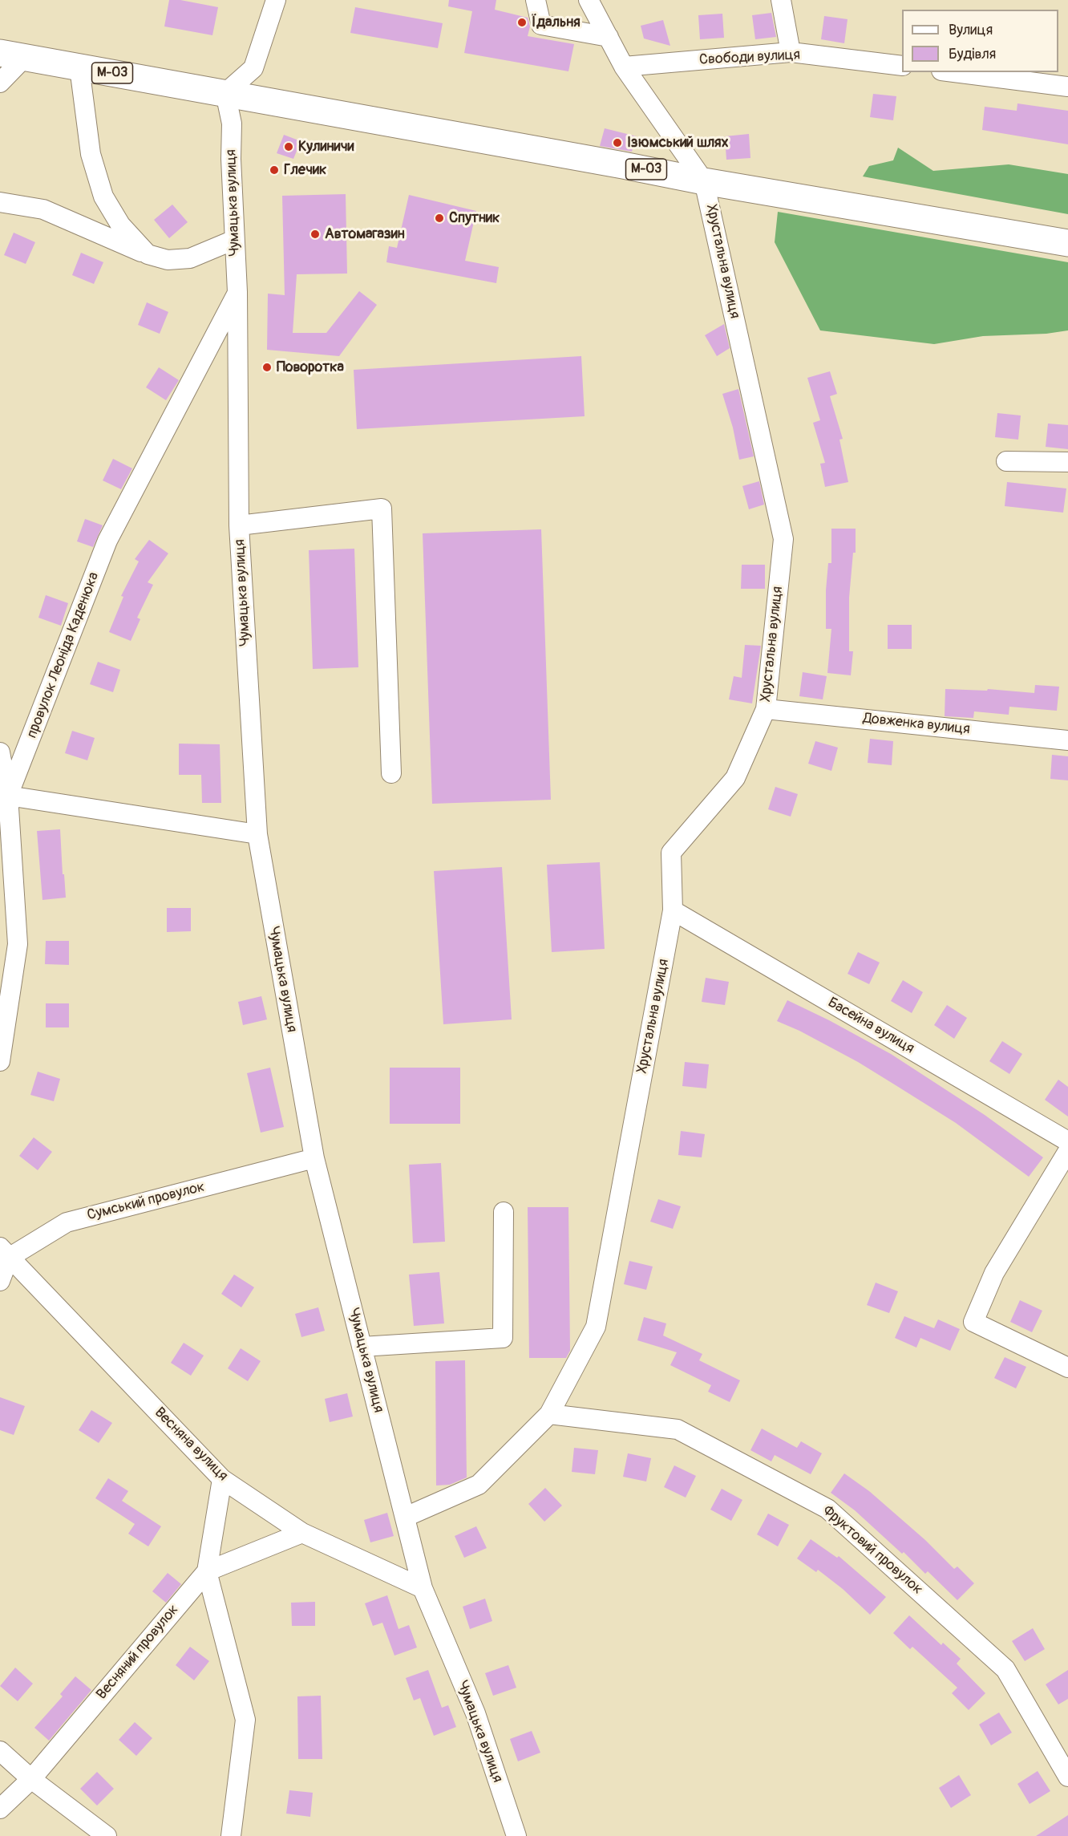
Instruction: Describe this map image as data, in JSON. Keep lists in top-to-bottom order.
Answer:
{
  "streets": {
    "highway": ["М-03"],
    "street": [
      "Свободи вулиця",
      "Чумацька вулиця",
      "Хрустальна вулиця",
      "провулок Леоніда Каденюка",
      "Довженка вулиця",
      "Басейна вулиця",
      "Сумський провулок",
      "Весняна вулиця",
      "Фруктовий провулок",
      "Весняний провулок"
    ]
  },
  "crossings": [
    ["М-03", "Чумацька вулиця"],
    ["М-03", "Хрустальна вулиця"],
    ["Чумацька вулиця", "Хрустальна вулиця"],
    ["Чумацька вулиця", "провулок Леоніда Каденюка"],
    ["Чумацька вулиця", "Сумський провулок"],
    ["Чумацька вулиця", "Весняна вулиця"],
    ["Хрустальна вулиця", "Довженка вулиця"],
    ["Хрустальна вулиця", "Басейна вулиця"],
    ["Хрустальна вулиця", "Фруктовий провулок"],
    ["Сумський провулок", "Весняна вулиця"],
    ["Весняна вулиця", "Весняний провулок"]
  ],
  "places": [
    "Їдальня",
    "Ізюмський шлях",
    "Кулиничи",
    "Глечик",
    "Спутник",
    "Автомагазин",
    "Поворотка"
  ],
  "legend": ["Вулиця", "Будівля"]
}
